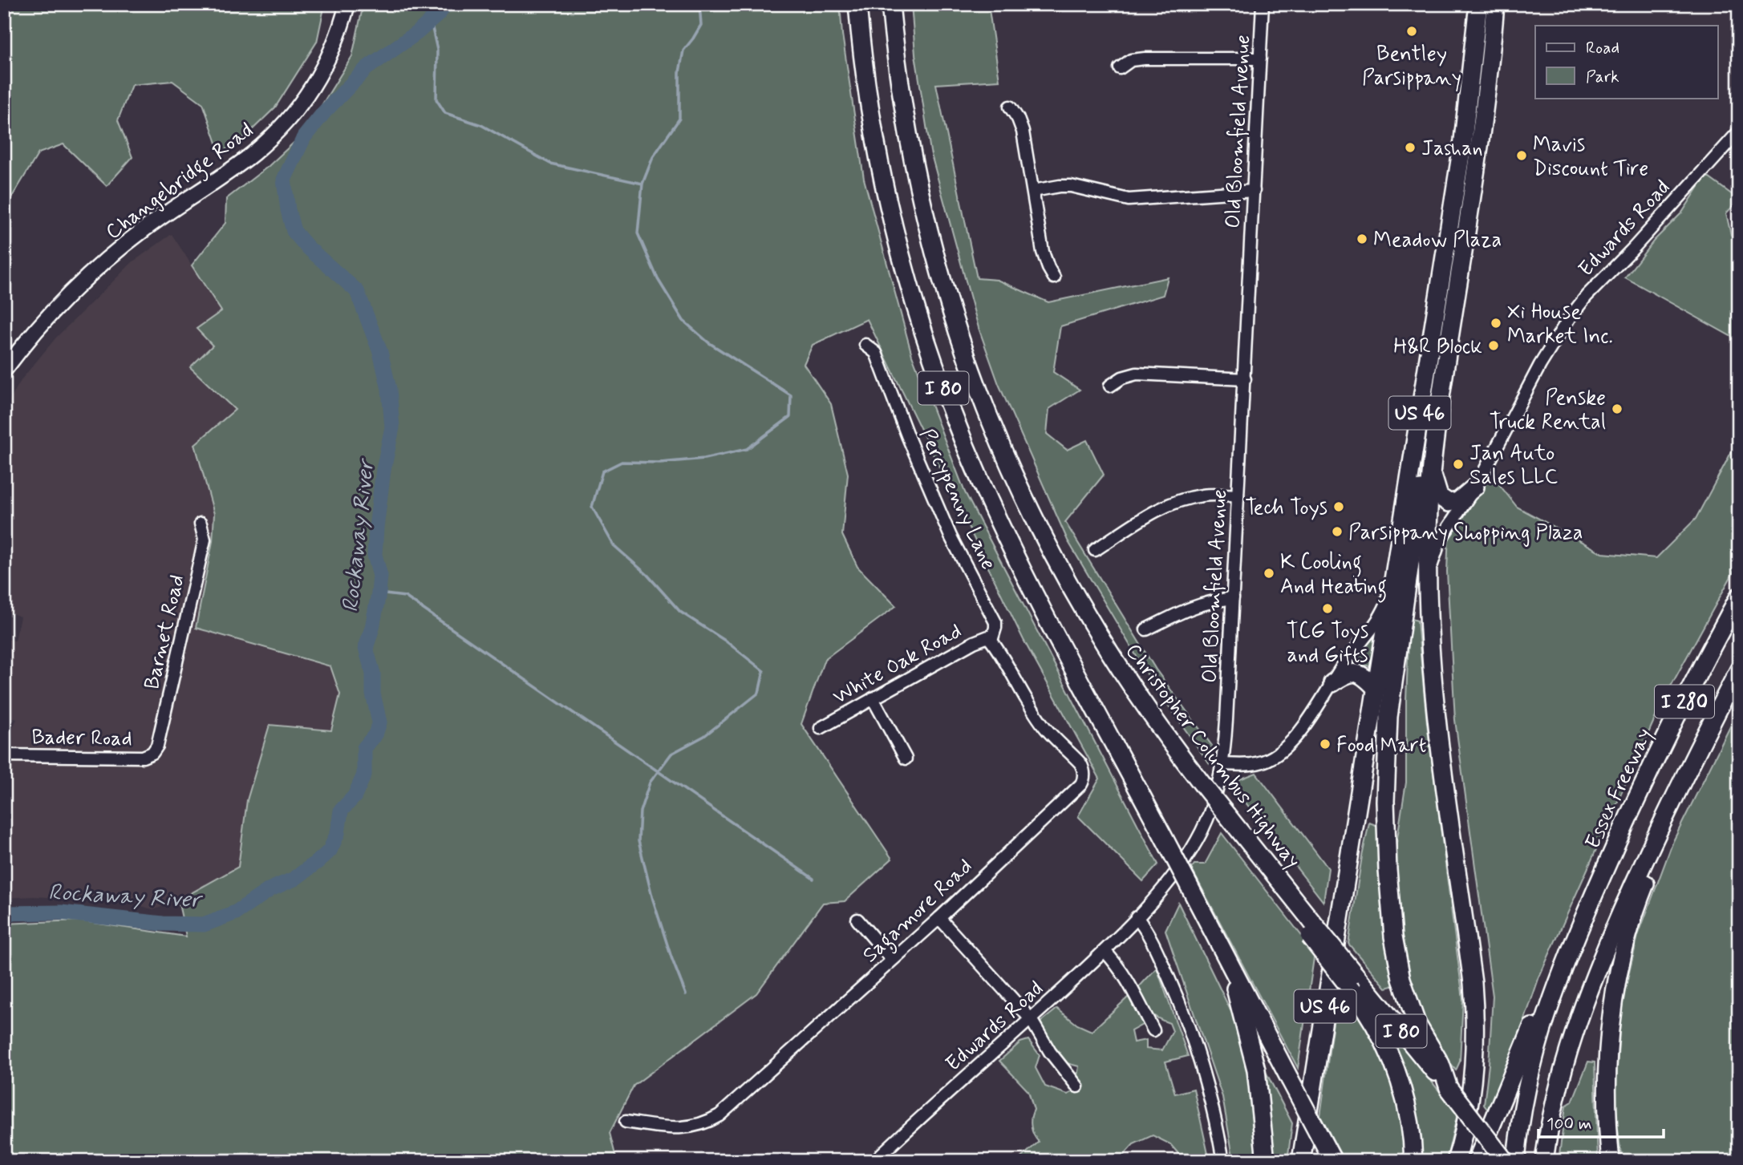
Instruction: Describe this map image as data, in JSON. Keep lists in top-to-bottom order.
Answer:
{
  "streets": {
    "highway": [
      "I 80",
      "US 46",
      "I 280",
      "Christopher Columbus Highway",
      "Essex Freeway"
    ],
    "main road": ["Changebridge Road"],
    "street": [
      "Old Bloomfield Avenue",
      "Edwards Road",
      "Percypenny Lane",
      "Barnet Road",
      "White Oak Road",
      "Bader Road",
      "Sagamore Road"
    ]
  },
  "crossings": [
    ["Old Bloomfield Avenue", "Edwards Road"],
    ["Edwards Road", "US 46"],
    ["I 80", "Christopher Columbus Highway"],
    ["Percypenny Lane", "White Oak Road"],
    ["Percypenny Lane", "Sagamore Road"],
    ["Barnet Road", "Bader Road"],
    ["White Oak Road", "Sagamore Road"]
  ],
  "water": ["Rockaway River"],
  "places": [
    "Bentley Parsippany",
    "Jashan",
    "Mavis Discount Tire",
    "Meadow Plaza",
    "Xi House Market Inc.",
    "H&R Block",
    "Penske Truck Rental",
    "Jan Auto Sales LLC",
    "Tech Toys",
    "Parsippany Shopping Plaza",
    "K Cooling And Heating",
    "TCG Toys and Gifts",
    "Food Mart"
  ],
  "legend": ["Road", "Park"],
  "scale_bar": "100 m"
}
